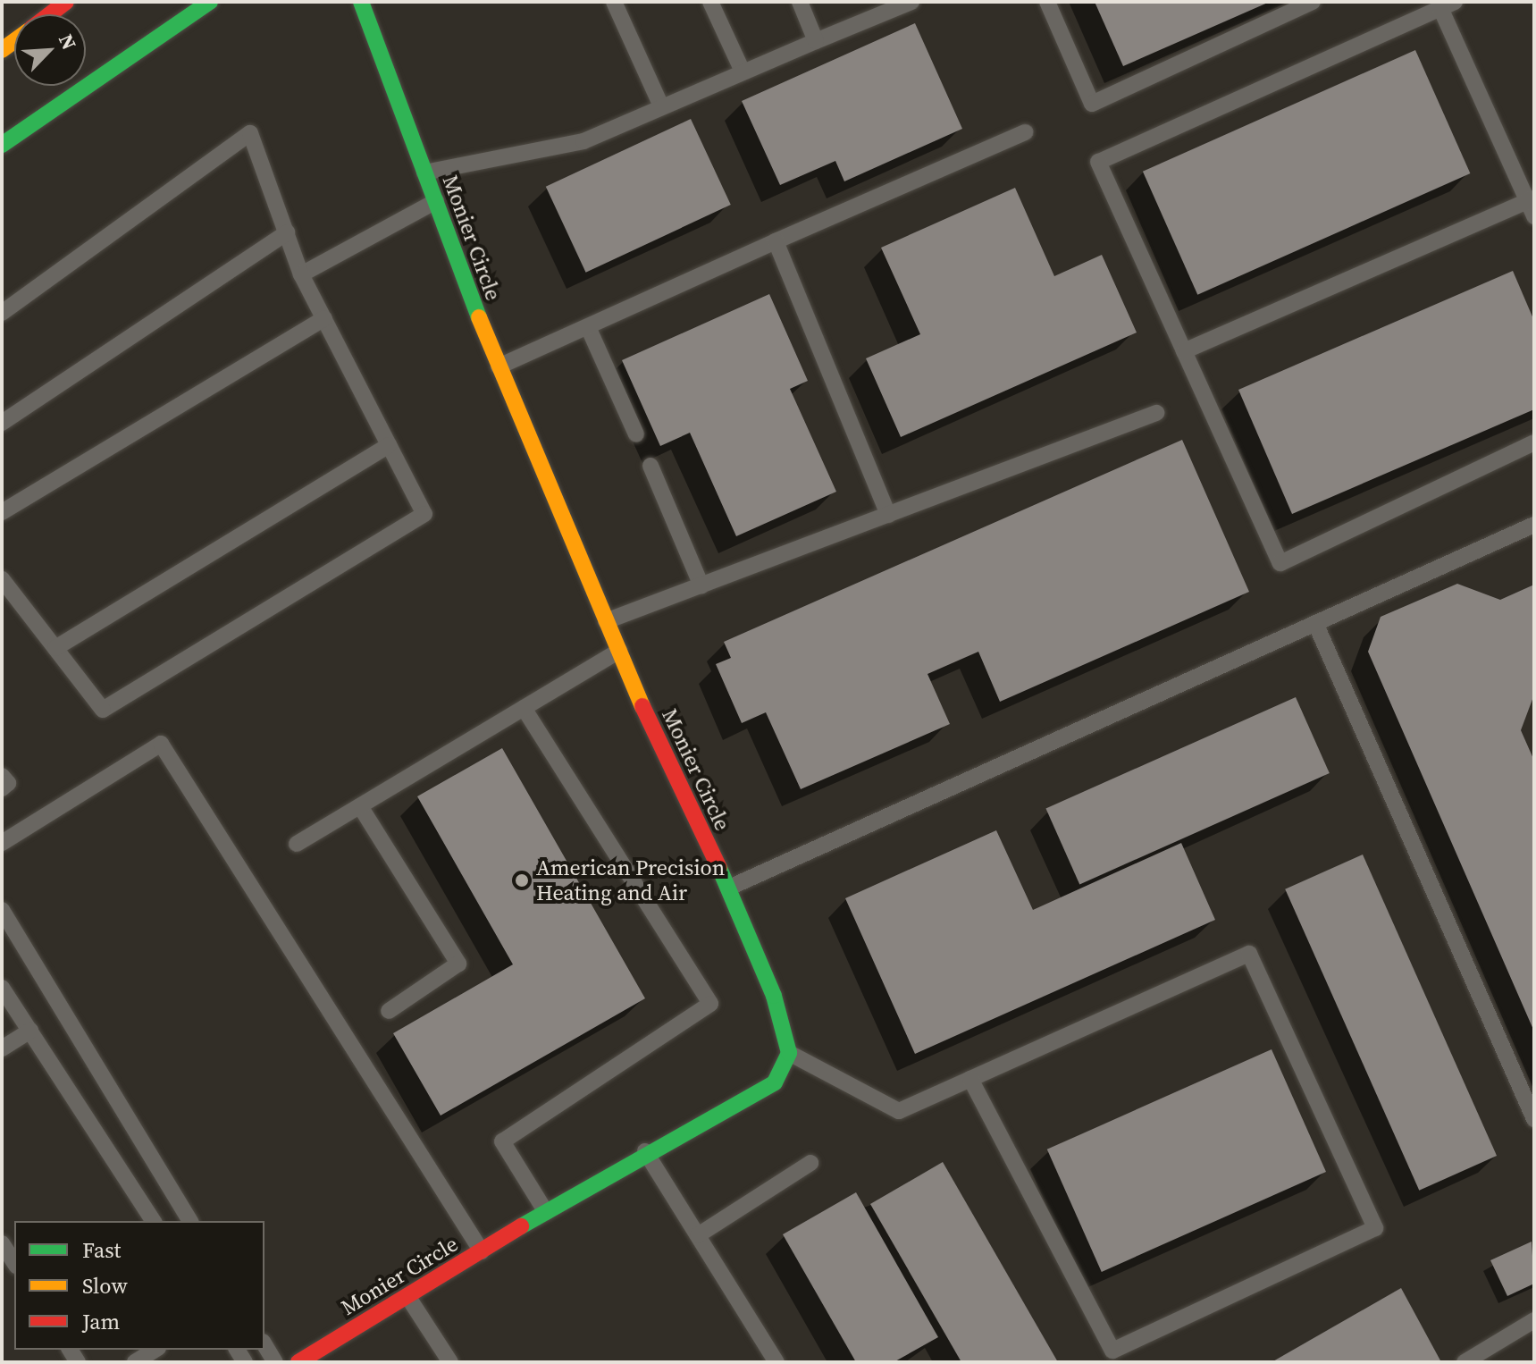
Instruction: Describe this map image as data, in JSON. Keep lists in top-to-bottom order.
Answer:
{
  "streets": {
    "street": ["Monier Circle"]
  },
  "places": ["American Precision Heating and Air"],
  "legend": ["Fast", "Slow", "Jam"],
  "north": "top right"
}
